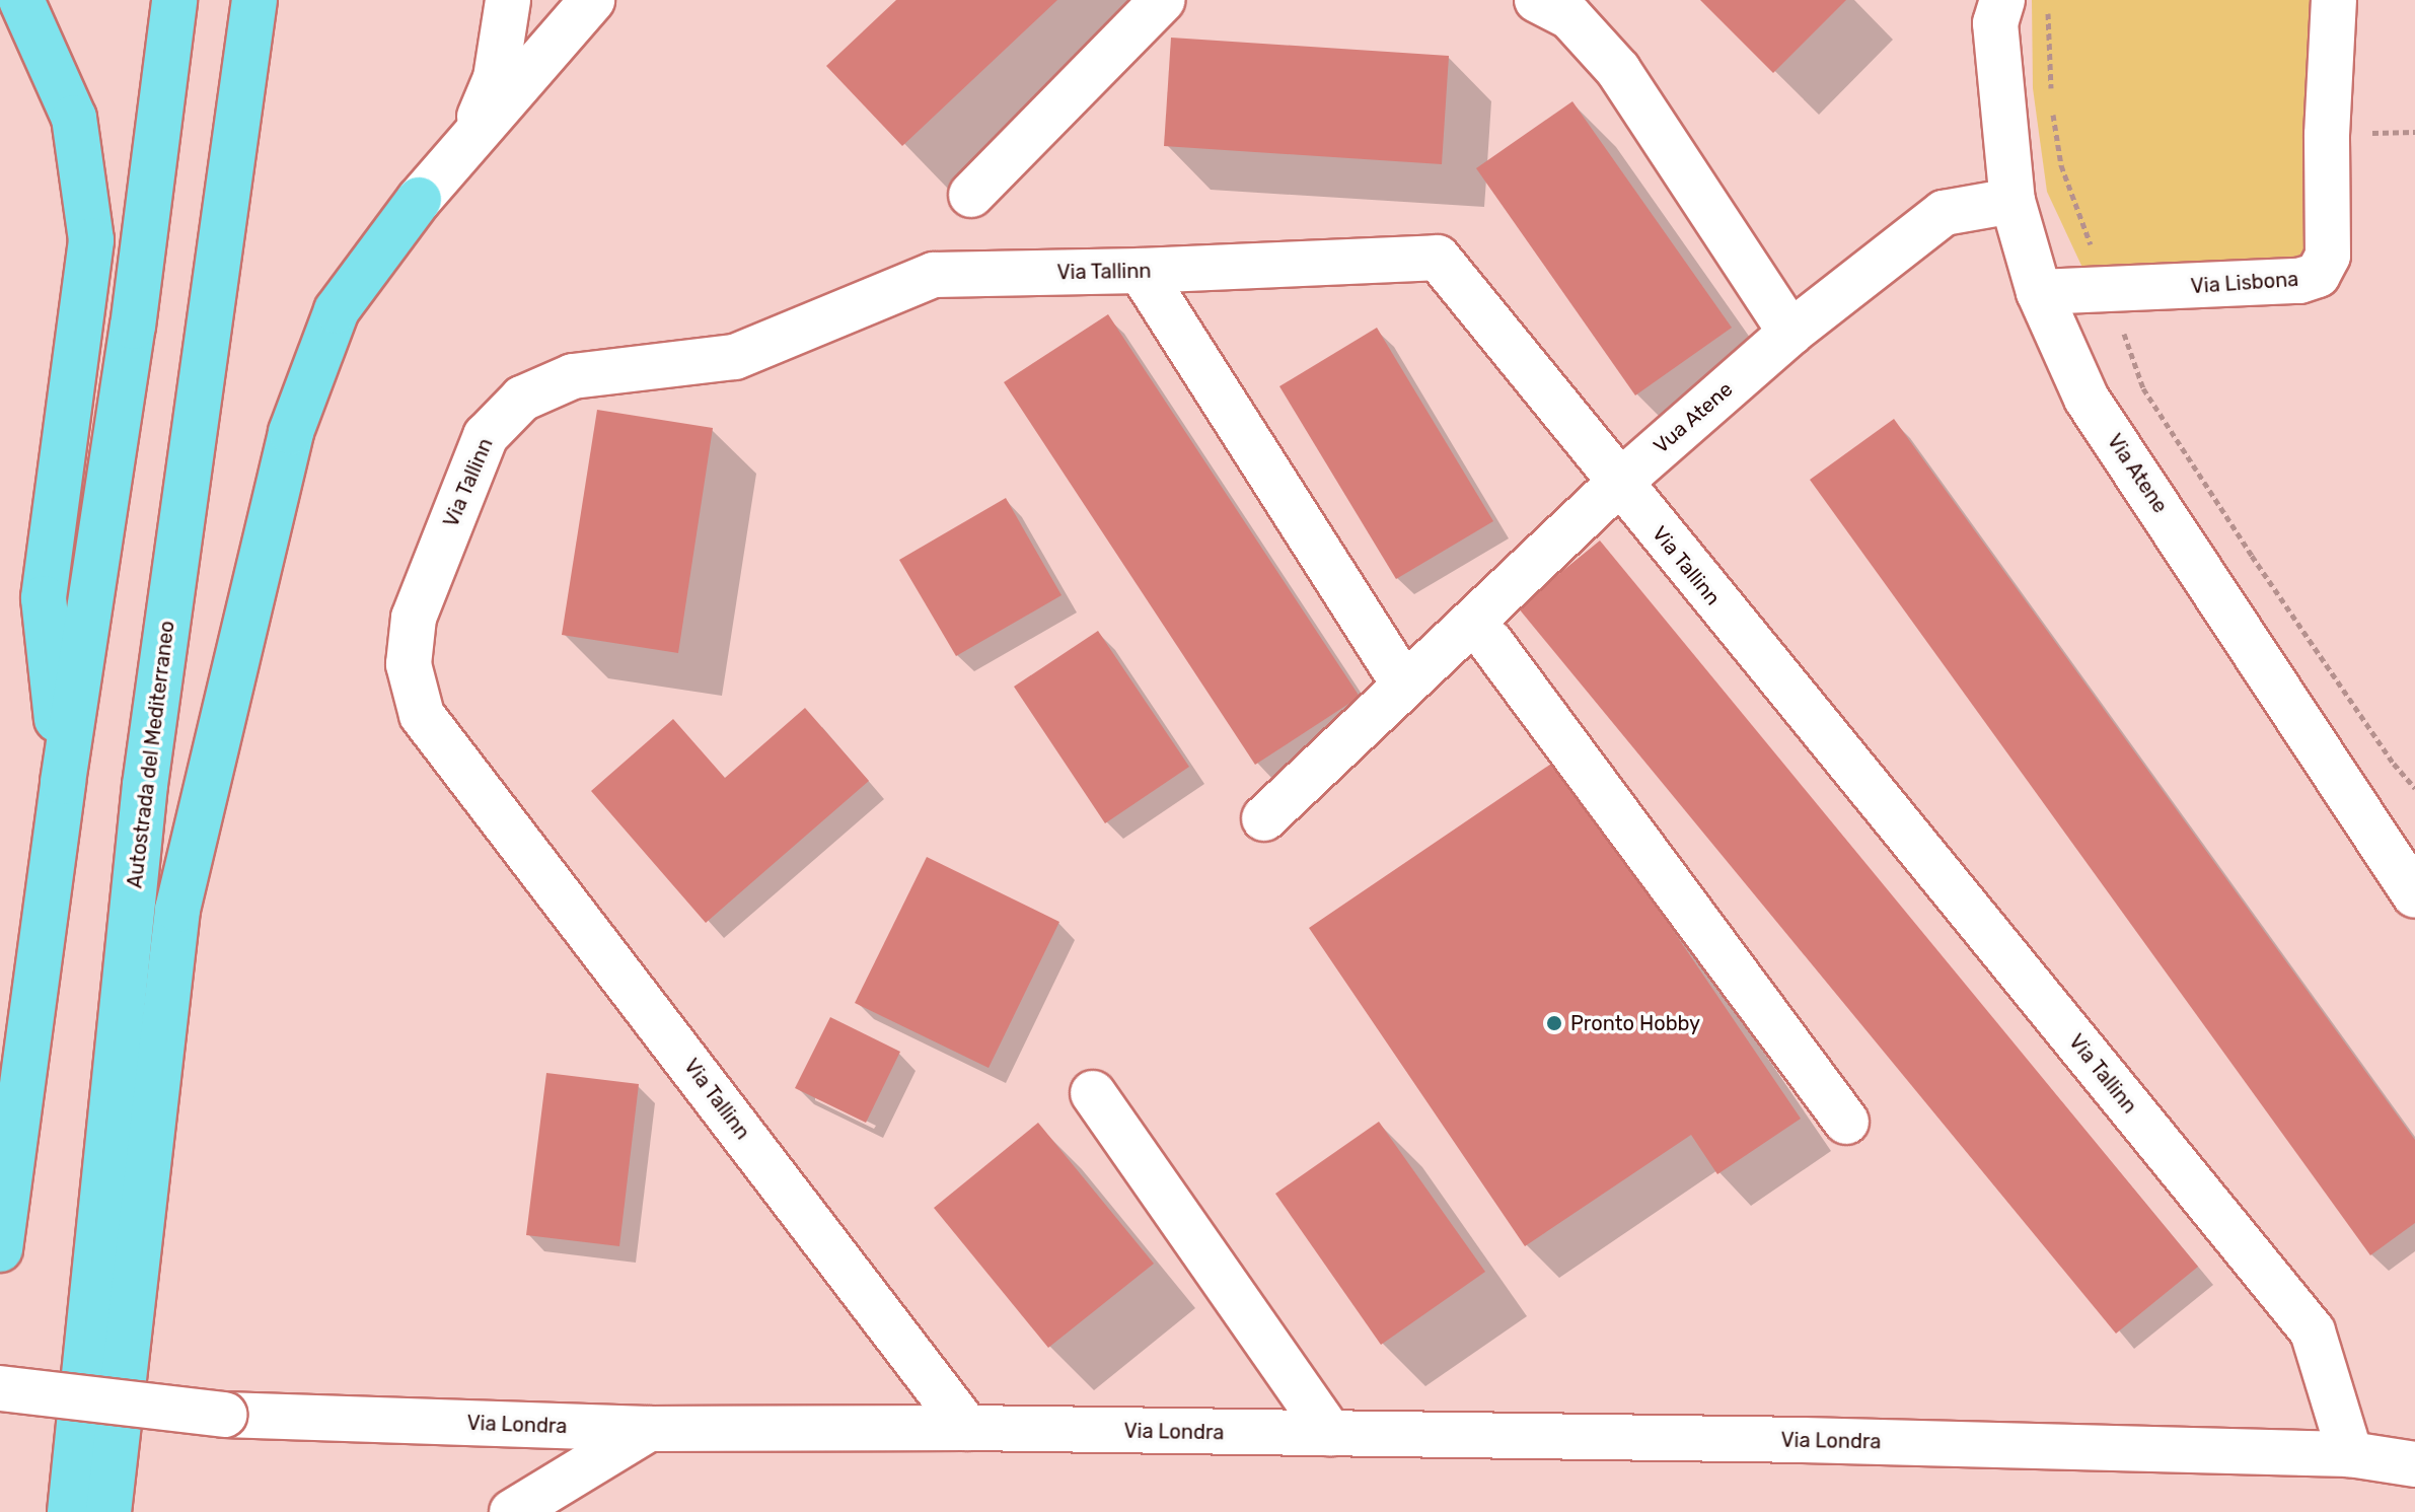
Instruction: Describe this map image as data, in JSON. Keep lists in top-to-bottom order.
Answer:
{
  "streets": {
    "highway": ["Autostrada del Mediterraneo"],
    "street": [
      "Via Tallinn",
      "Via Lisbona",
      "Vua Atene",
      "Via Atene",
      "Via Londra"
    ]
  },
  "crossings": [
    ["Via Tallinn", "Vua Atene"],
    ["Via Tallinn", "Via Londra"],
    ["Via Lisbona", "Via Atene"],
    ["Vua Atene", "Via Atene"]
  ],
  "places": ["Pronto Hobby"]
}
